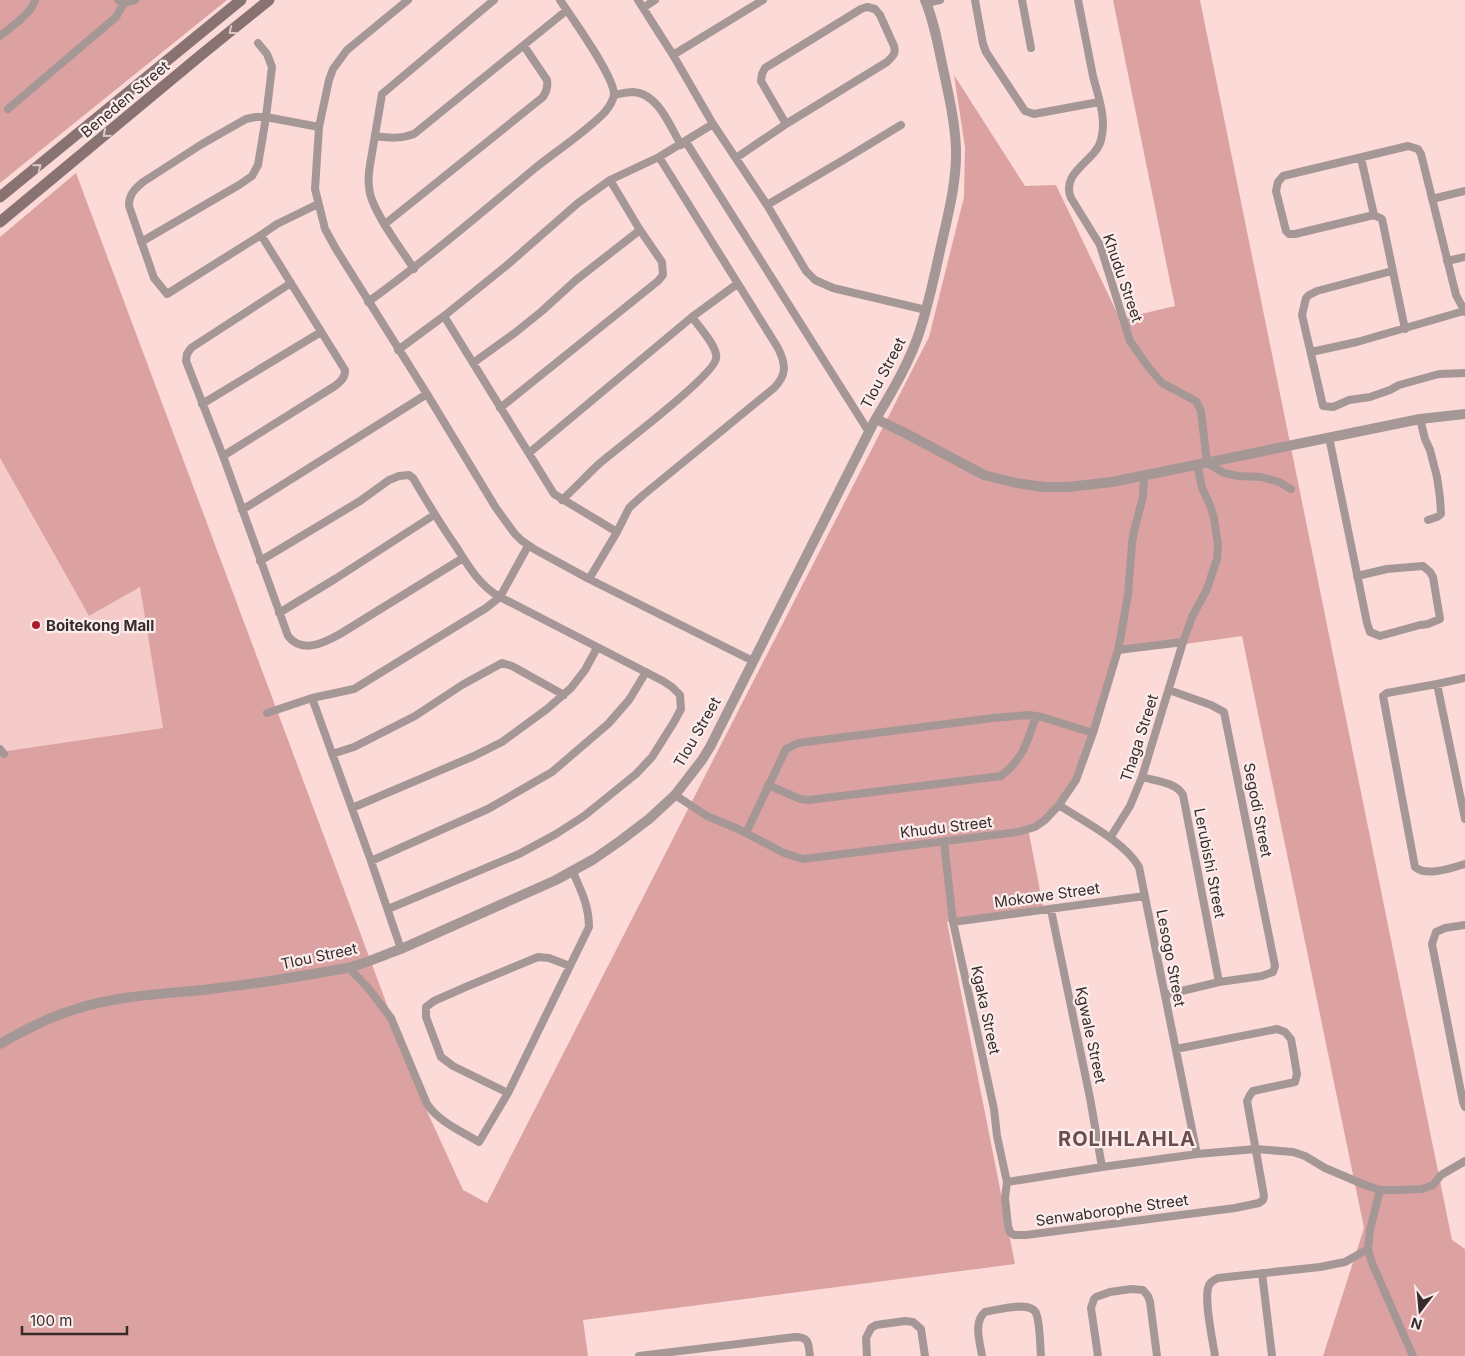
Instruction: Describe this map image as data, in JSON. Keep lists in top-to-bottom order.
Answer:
{
  "streets": {
    "main road": ["Beneden Street"],
    "street": [
      "Khudu Street",
      "Tlou Street",
      "Thaga Street",
      "Segodi Street",
      "Lerubishi Street",
      "Mokowe Street",
      "Lesogo Street",
      "Kgaka Street",
      "Kgwale Street",
      "Senwaborophe Street"
    ]
  },
  "crossings": [
    ["Khudu Street", "Tlou Street"],
    ["Khudu Street", "Thaga Street"],
    ["Khudu Street", "Lesogo Street"],
    ["Khudu Street", "Kgaka Street"],
    ["Thaga Street", "Segodi Street"],
    ["Thaga Street", "Lerubishi Street"],
    ["Thaga Street", "Lesogo Street"],
    ["Segodi Street", "Lerubishi Street"],
    ["Mokowe Street", "Lesogo Street"],
    ["Mokowe Street", "Kgaka Street"],
    ["Mokowe Street", "Kgwale Street"],
    ["Kgaka Street", "Senwaborophe Street"]
  ],
  "districts": ["ROLIHLAHLA"],
  "places": ["Boitekong Mall"],
  "scale_bar": "100 m",
  "north": "bottom"
}
